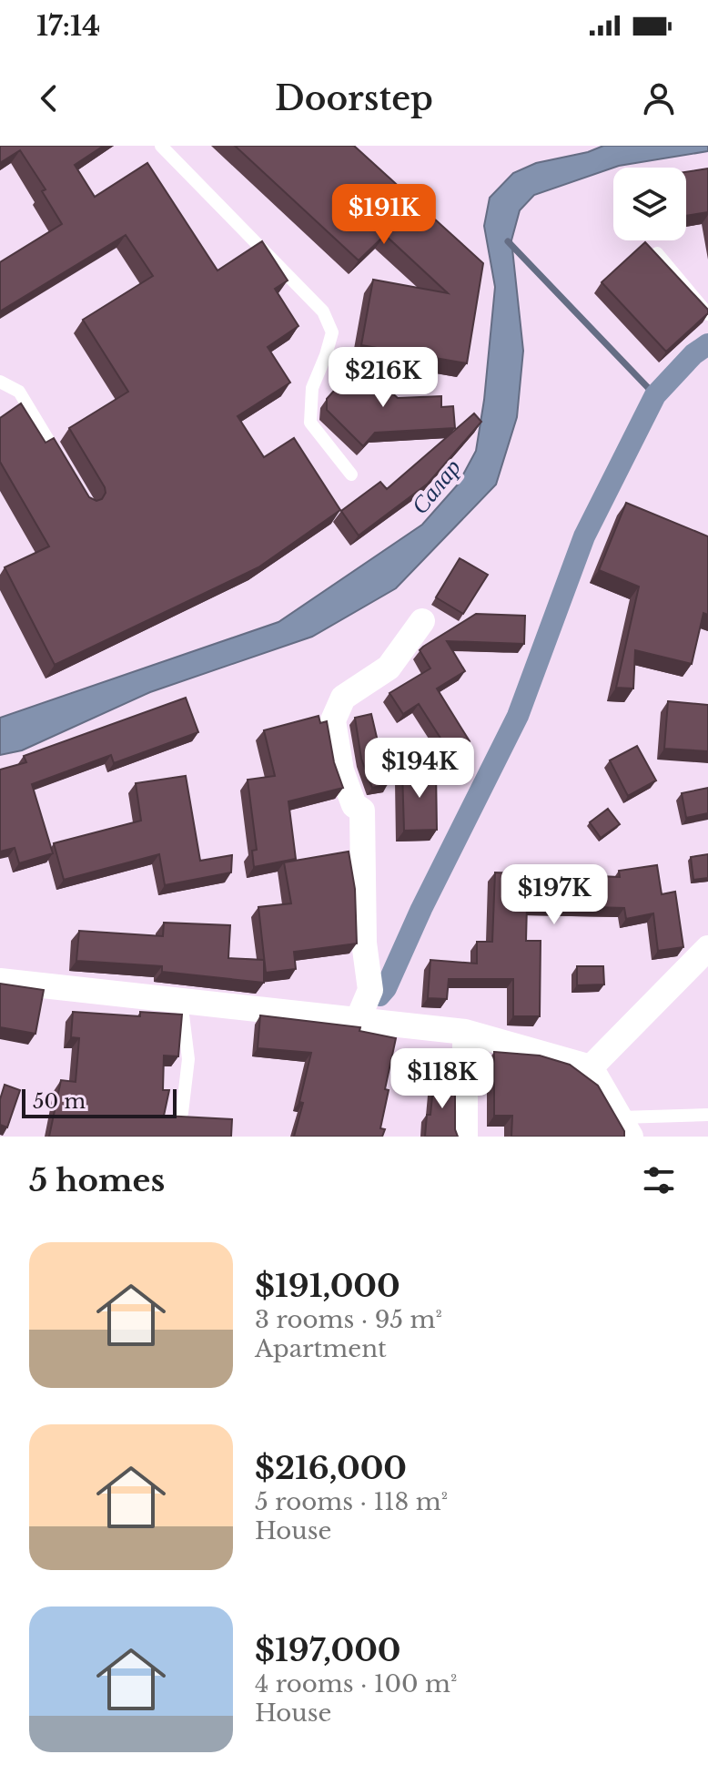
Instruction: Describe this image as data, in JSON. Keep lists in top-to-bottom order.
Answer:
{
  "water": ["Салар"],
  "scale_bar": "50 m",
  "page": {
    "status": "17:14",
    "header": "Doorstep",
    "price": [
      "$191K",
      "$216K",
      "$194K",
      "$197K",
      "$118K"
    ],
    "scale": "50 m",
    "heading": "5 homes",
    "list": [
      {
        "name": "$191,000",
        "note": "3 rooms · 95 m² · Apartment"
      },
      {
        "name": "$216,000",
        "note": "5 rooms · 118 m² · House"
      },
      {
        "name": "$197,000",
        "note": "4 rooms · 100 m² · House"
      }
    ]
  }
}
